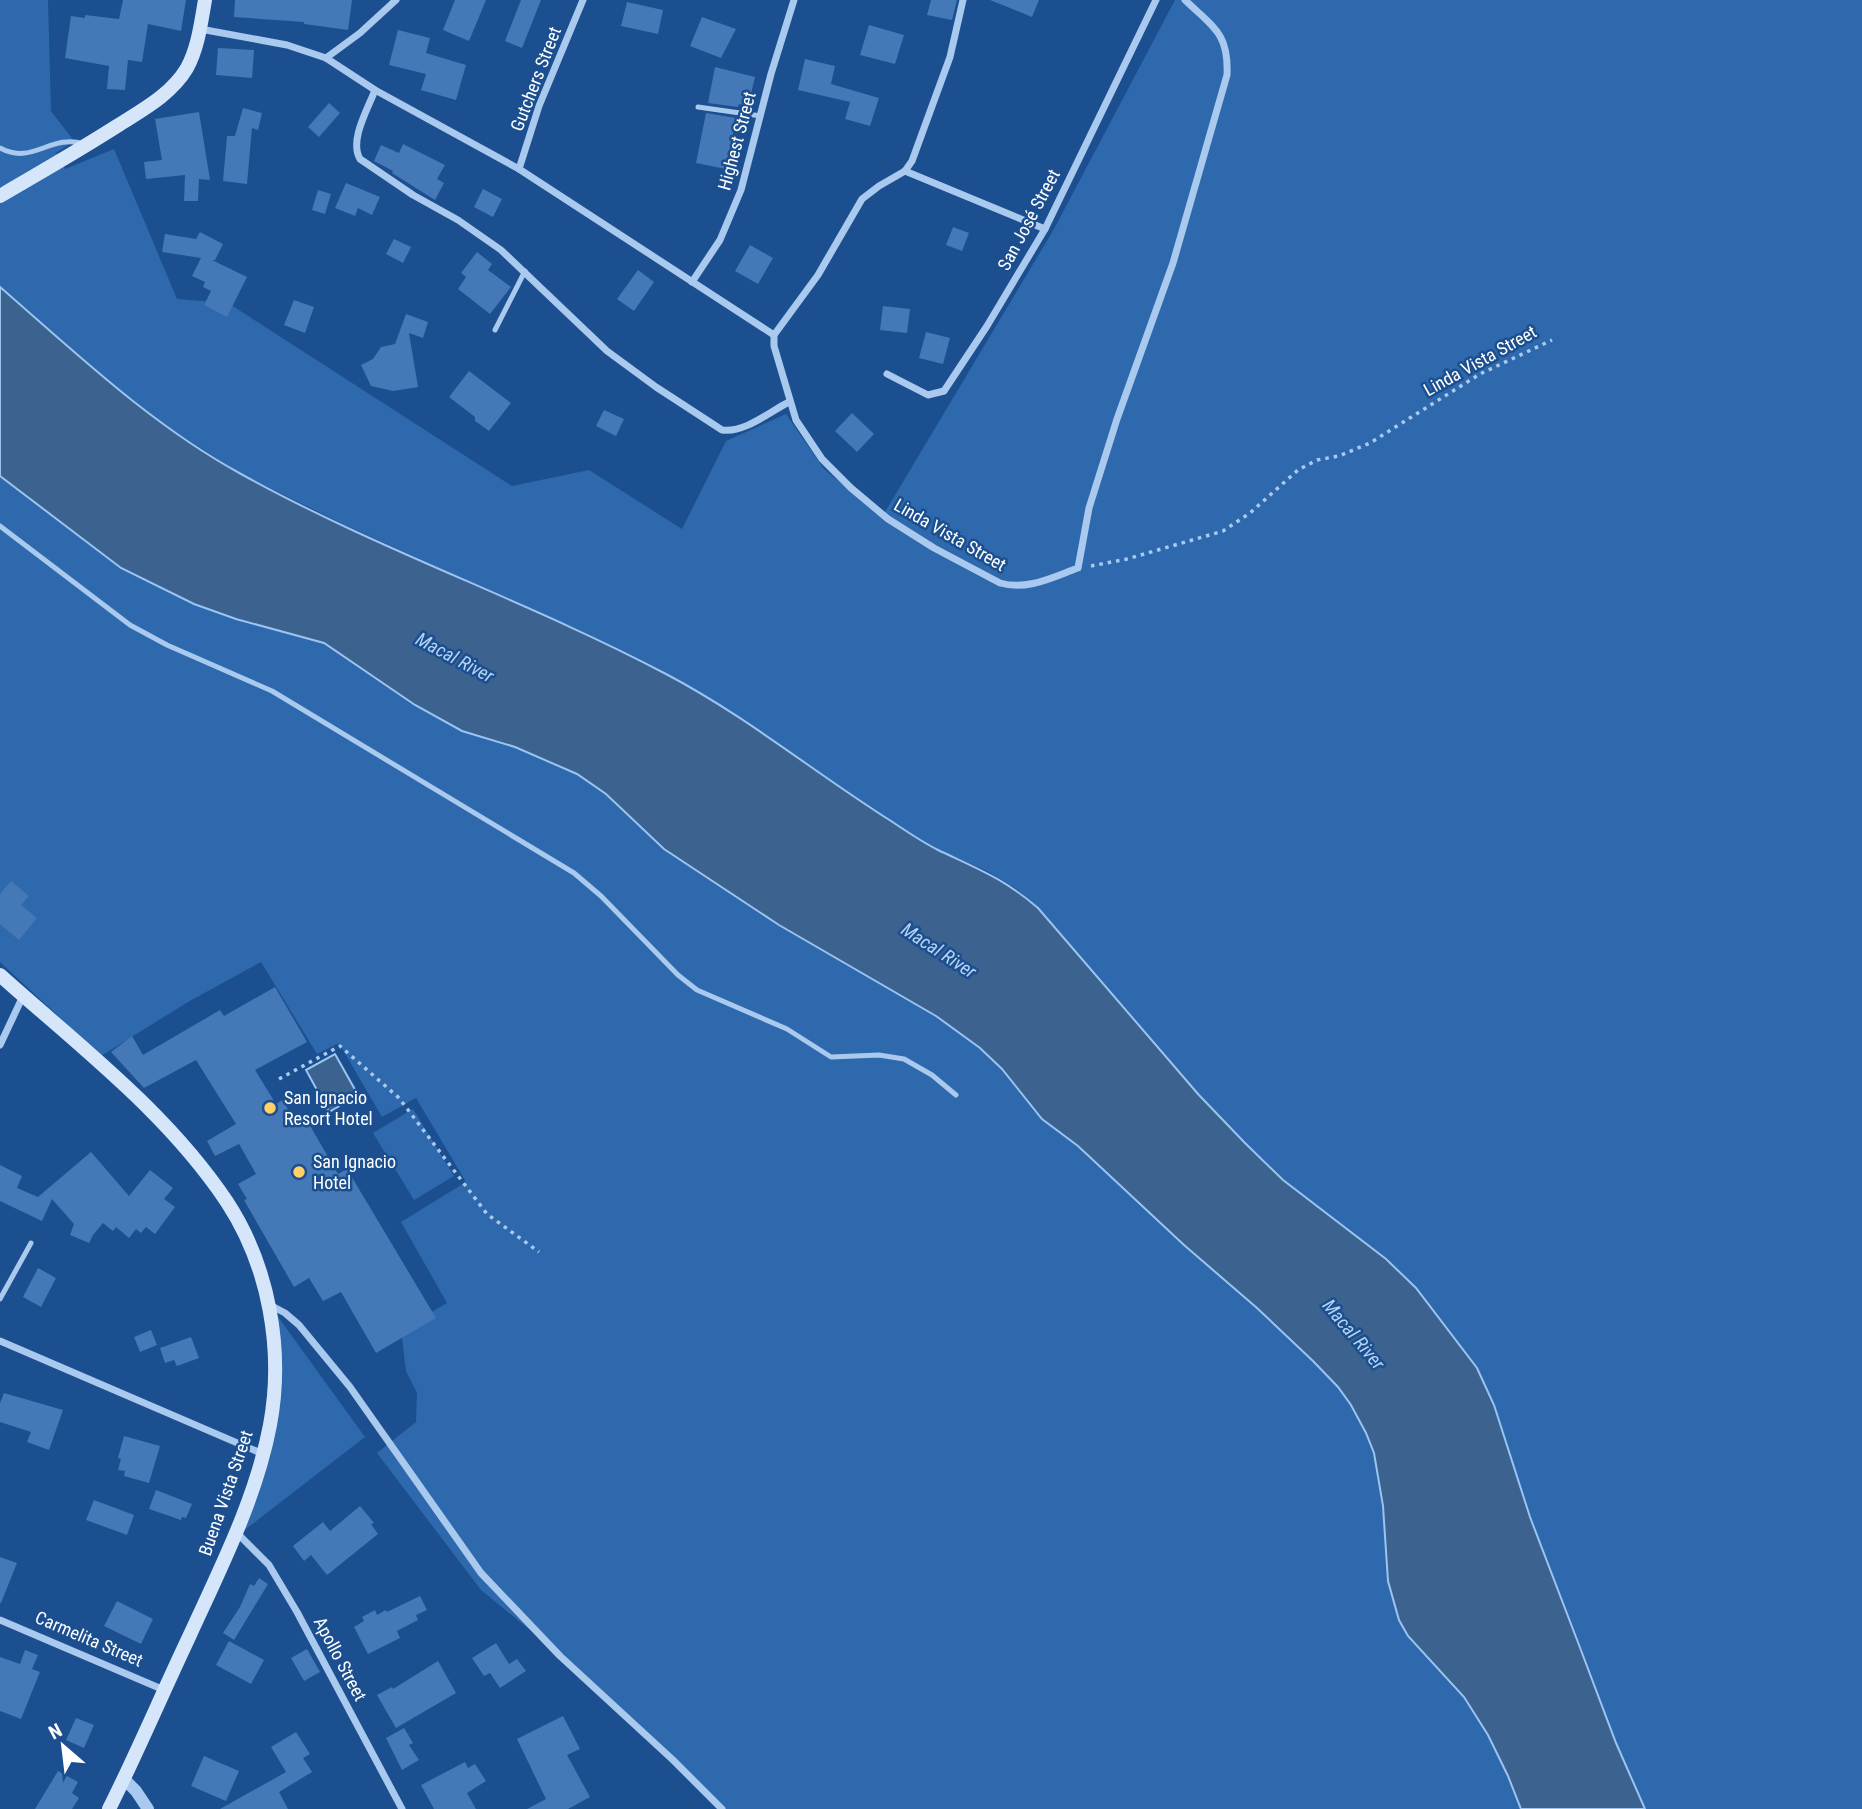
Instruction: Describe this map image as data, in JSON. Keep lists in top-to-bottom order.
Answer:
{
  "streets": {
    "main road": ["Buena Vista Street"],
    "street": [
      "Gutchers Street",
      "Highest Street",
      "San José Street",
      "Linda Vista Street",
      "Carmelita Street",
      "Apollo Street"
    ]
  },
  "crossings": [
    ["Buena Vista Street", "Carmelita Street"],
    ["Buena Vista Street", "Apollo Street"]
  ],
  "water": ["Macal River"],
  "places": ["San Ignacio Resort Hotel", "San Ignacio Hotel"],
  "north": "top left"
}
